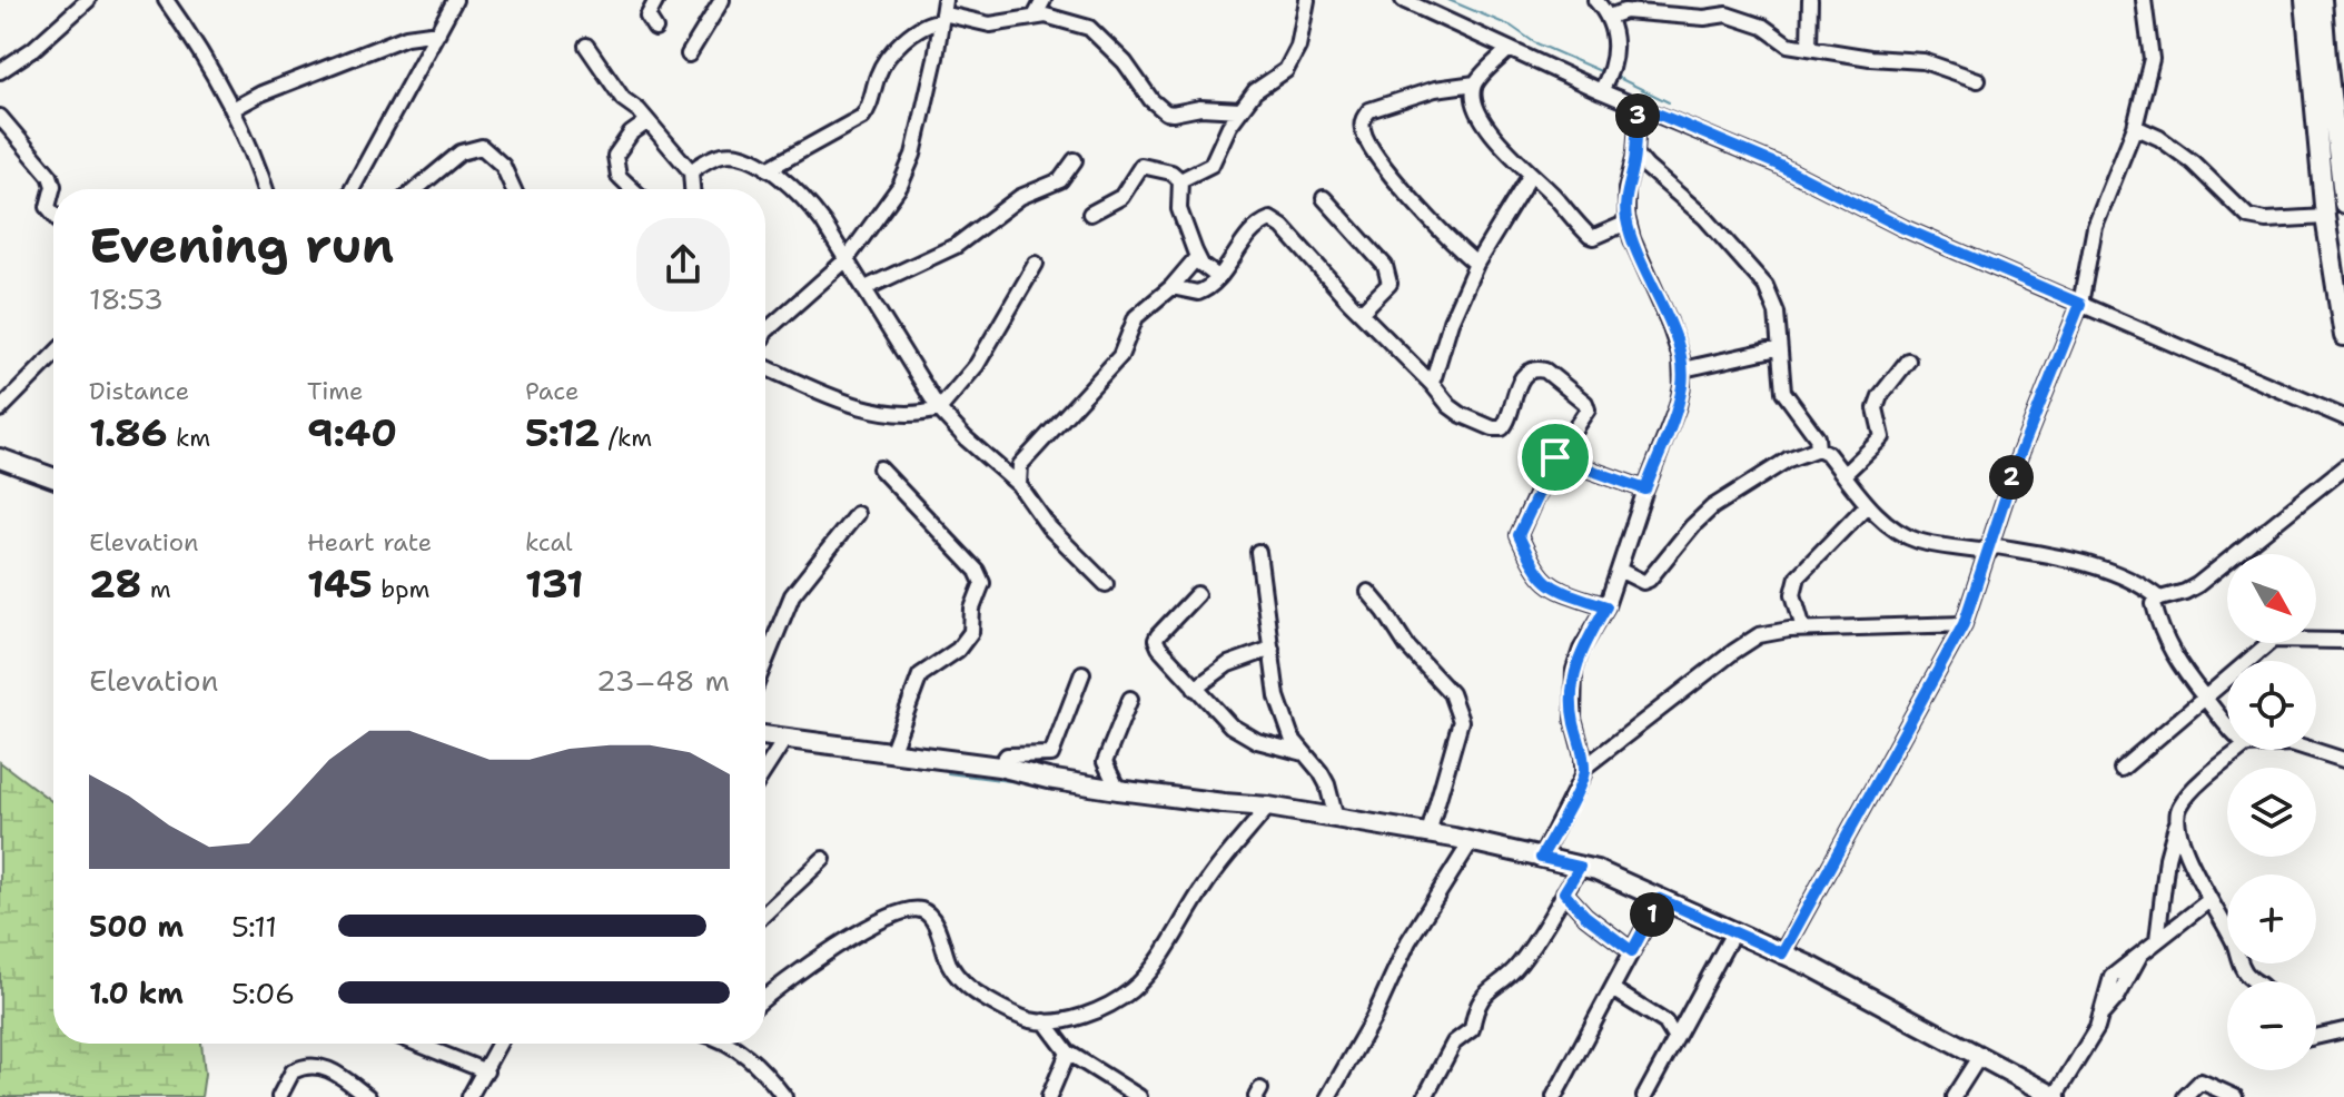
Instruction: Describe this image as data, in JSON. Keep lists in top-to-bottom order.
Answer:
{
  "north": "bottom right",
  "page": {
    "pins": ["3", "2", "1"],
    "heading": ["Evening run", "18:53"],
    "stats": [
      ["Distance", "1.86 km"],
      ["Time", "9:40"],
      ["Pace", "5:12 /km"],
      ["Elevation", "28 m"],
      ["Heart rate", "145 bpm"],
      ["kcal", "131"]
    ],
    "map_buttons": ["+", "−"],
    "chart": ["Elevation", "23–48 m"],
    "list": [
      {
        "name": "500 m",
        "note": "5:11"
      },
      {
        "name": "1.0 km",
        "note": "5:06"
      }
    ]
  }
}
